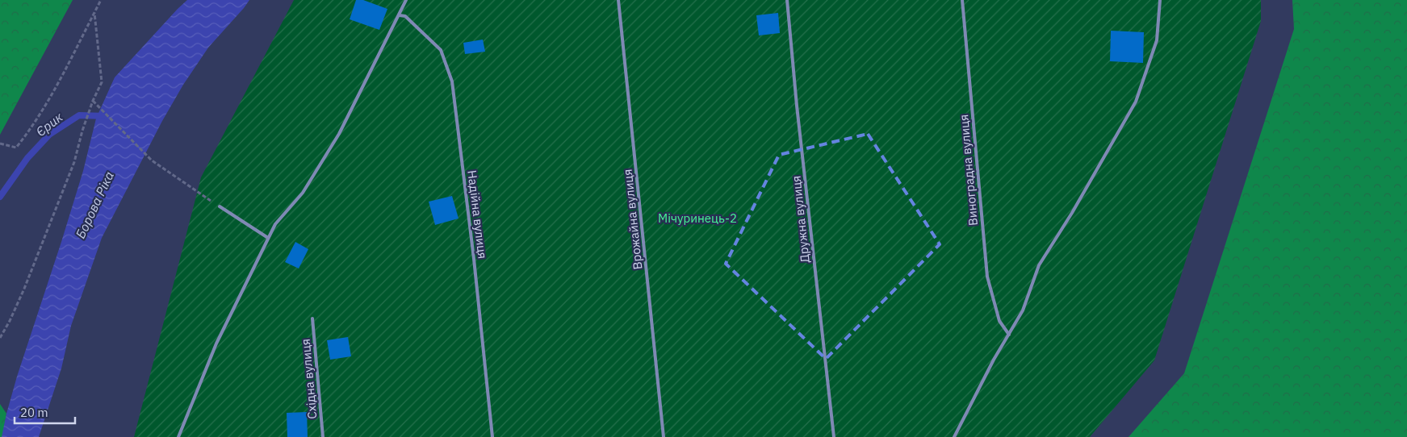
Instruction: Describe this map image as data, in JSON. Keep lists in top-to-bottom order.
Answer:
{
  "streets": {
    "lane": [
      "Виноградна вулиця",
      "Надійна вулиця",
      "Врожайна вулиця",
      "Дружна вулиця",
      "Східна вулиця"
    ]
  },
  "water": ["Єрик", "Борова Ріка"],
  "parks": ["Мічуринець-2"],
  "scale_bar": "20 m"
}
